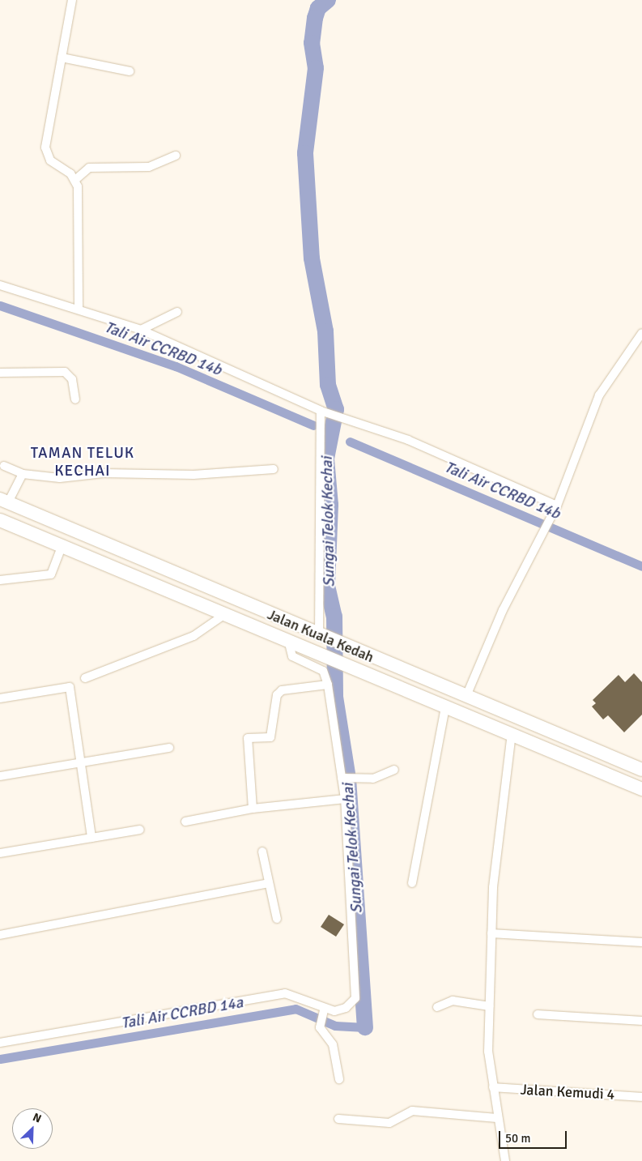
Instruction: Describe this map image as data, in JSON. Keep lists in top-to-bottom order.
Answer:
{
  "streets": {
    "main road": ["Jalan Kuala Kedah"],
    "street": ["Jalan Kemudi 4"]
  },
  "districts": ["TAMAN TELUK KECHAI"],
  "water": ["Tali Air CCRBD 14b", "Sungai Telok Kechai", "Tali Air CCRBD 14a"],
  "scale_bar": "50 m",
  "north": "top right"
}
